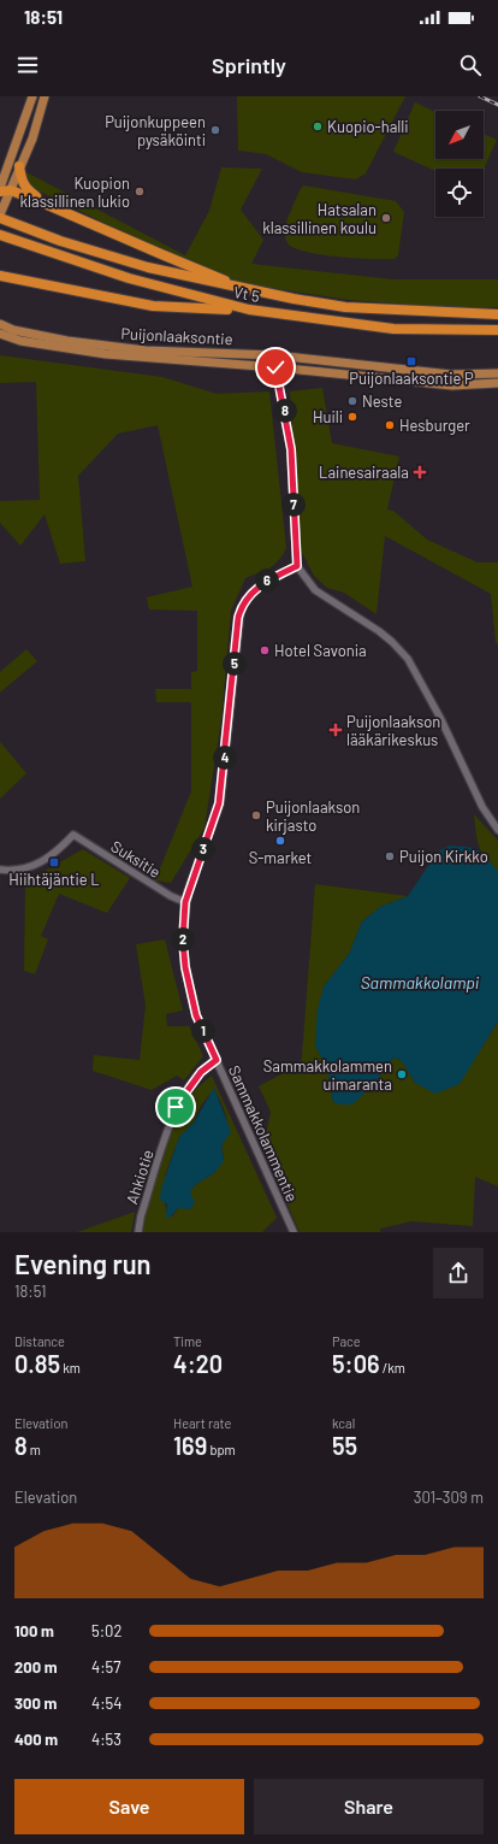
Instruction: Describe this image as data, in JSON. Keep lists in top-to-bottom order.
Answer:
{
  "streets": {
    "highway": ["Vt 5"],
    "main road": ["Puijonlaaksontie"],
    "street": ["Suksitie", "Sammakkolammentie", "Ahkiotie"]
  },
  "crossings": [
    ["Suksitie", "Sammakkolammentie"],
    ["Sammakkolammentie", "Ahkiotie"]
  ],
  "water": ["Sammakkolampi"],
  "places": {
    "other": [
      "Kuopio-halli",
      "Puijonkuppeen pysäköinti",
      "Kuopion klassillinen lukio",
      "Hatsalan klassillinen koulu",
      "Neste",
      "Huili",
      "Hesburger",
      "Hotel Savonia",
      "Puijonlaakson kirjasto",
      "S-market",
      "Puijon Kirkko",
      "Sammakkolammen uimaranta"
    ],
    "transit": ["Puijonlaaksontie P", "Hiihtäjäntie L"],
    "health": ["Lainesairaala", "Puijonlaakson lääkärikeskus"]
  },
  "north": "bottom left",
  "page": {
    "status": "18:51",
    "header": "Sprintly",
    "pins": [
      "8",
      "7",
      "6",
      "5",
      "4",
      "3",
      "2",
      "1"
    ],
    "heading": ["Evening run", "18:51"],
    "stats": [
      ["Distance", "0.85 km"],
      ["Time", "4:20"],
      ["Pace", "5:06 /km"],
      ["Elevation", "8 m"],
      ["Heart rate", "169 bpm"],
      ["kcal", "55"]
    ],
    "chart": ["Elevation", "301–309 m"],
    "list": [
      {
        "name": "100 m",
        "note": "5:02"
      },
      {
        "name": "200 m",
        "note": "4:57"
      },
      {
        "name": "300 m",
        "note": "4:54"
      },
      {
        "name": "400 m",
        "note": "4:53"
      }
    ],
    "buttons": ["Save", "Share"]
  }
}
